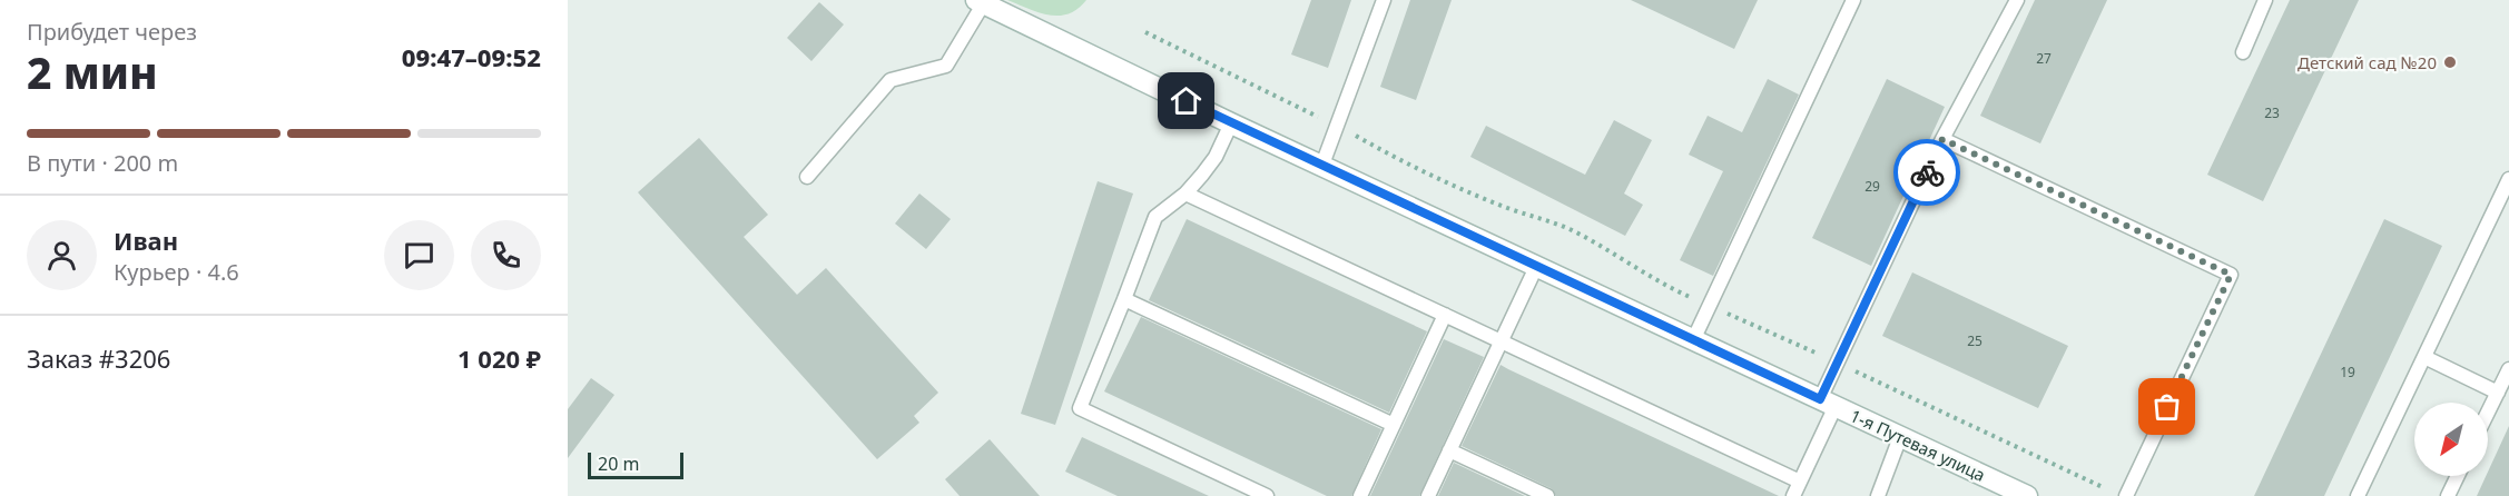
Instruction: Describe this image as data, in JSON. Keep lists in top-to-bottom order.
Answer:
{
  "streets": {
    "street": ["1-я Путевая улица"]
  },
  "places": ["Детский сад №20"],
  "house_numbers": [
    "27",
    "23",
    "29",
    "25",
    "19"
  ],
  "scale_bar": "20 m",
  "north": "bottom left",
  "page": {
    "heading": ["2 мин", "Прибудет через", "09:47–09:52"],
    "panel": [
      "Иван",
      "Курьер · 4.6",
      "Заказ #3206",
      "1 020 ₽"
    ],
    "bar": "В пути · 200 m",
    "scale": "20 m"
  }
}
